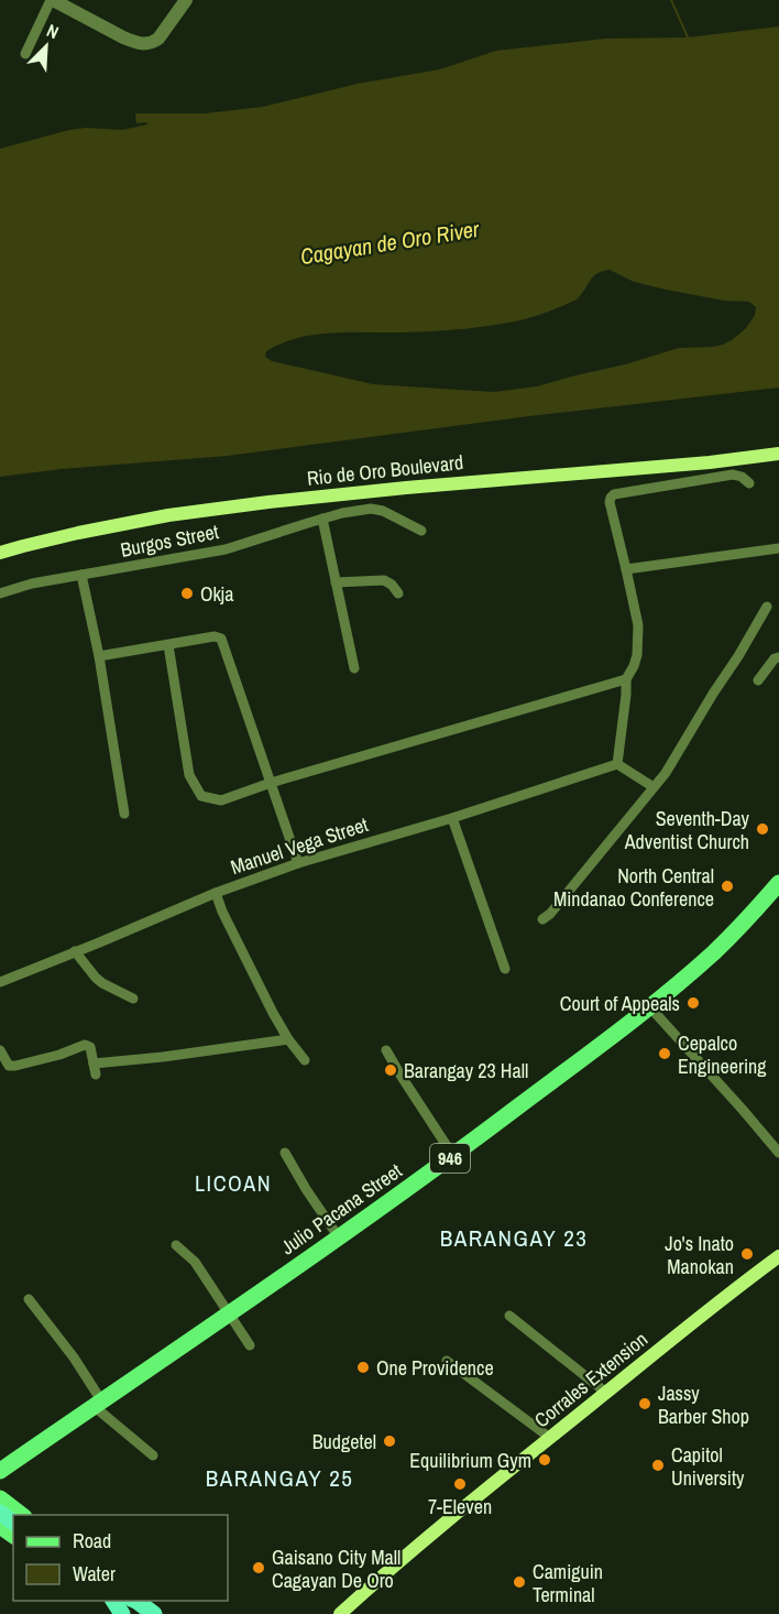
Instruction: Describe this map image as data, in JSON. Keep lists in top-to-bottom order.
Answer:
{
  "streets": {
    "main road": [
      "Rio de Oro Boulevard",
      "946",
      "Julio Pacana Street",
      "Corrales Extension"
    ],
    "street": ["Burgos Street", "Manuel Vega Street"]
  },
  "districts": ["LICOAN", "BARANGAY 23", "BARANGAY 25"],
  "water": ["Cagayan de Oro River"],
  "places": [
    "Okja",
    "Seventh-Day Adventist Church",
    "North Central Mindanao Conference",
    "Court of Appeals",
    "Cepalco Engineering",
    "Barangay 23 Hall",
    "Jo's Inato Manokan",
    "One Providence",
    "Jassy Barber Shop",
    "Budgetel",
    "Equilibrium Gym",
    "Capitol University",
    "7-Eleven",
    "Gaisano City Mall Cagayan De Oro",
    "Camiguin Terminal"
  ],
  "legend": ["Road", "Water"],
  "north": "top right"
}
